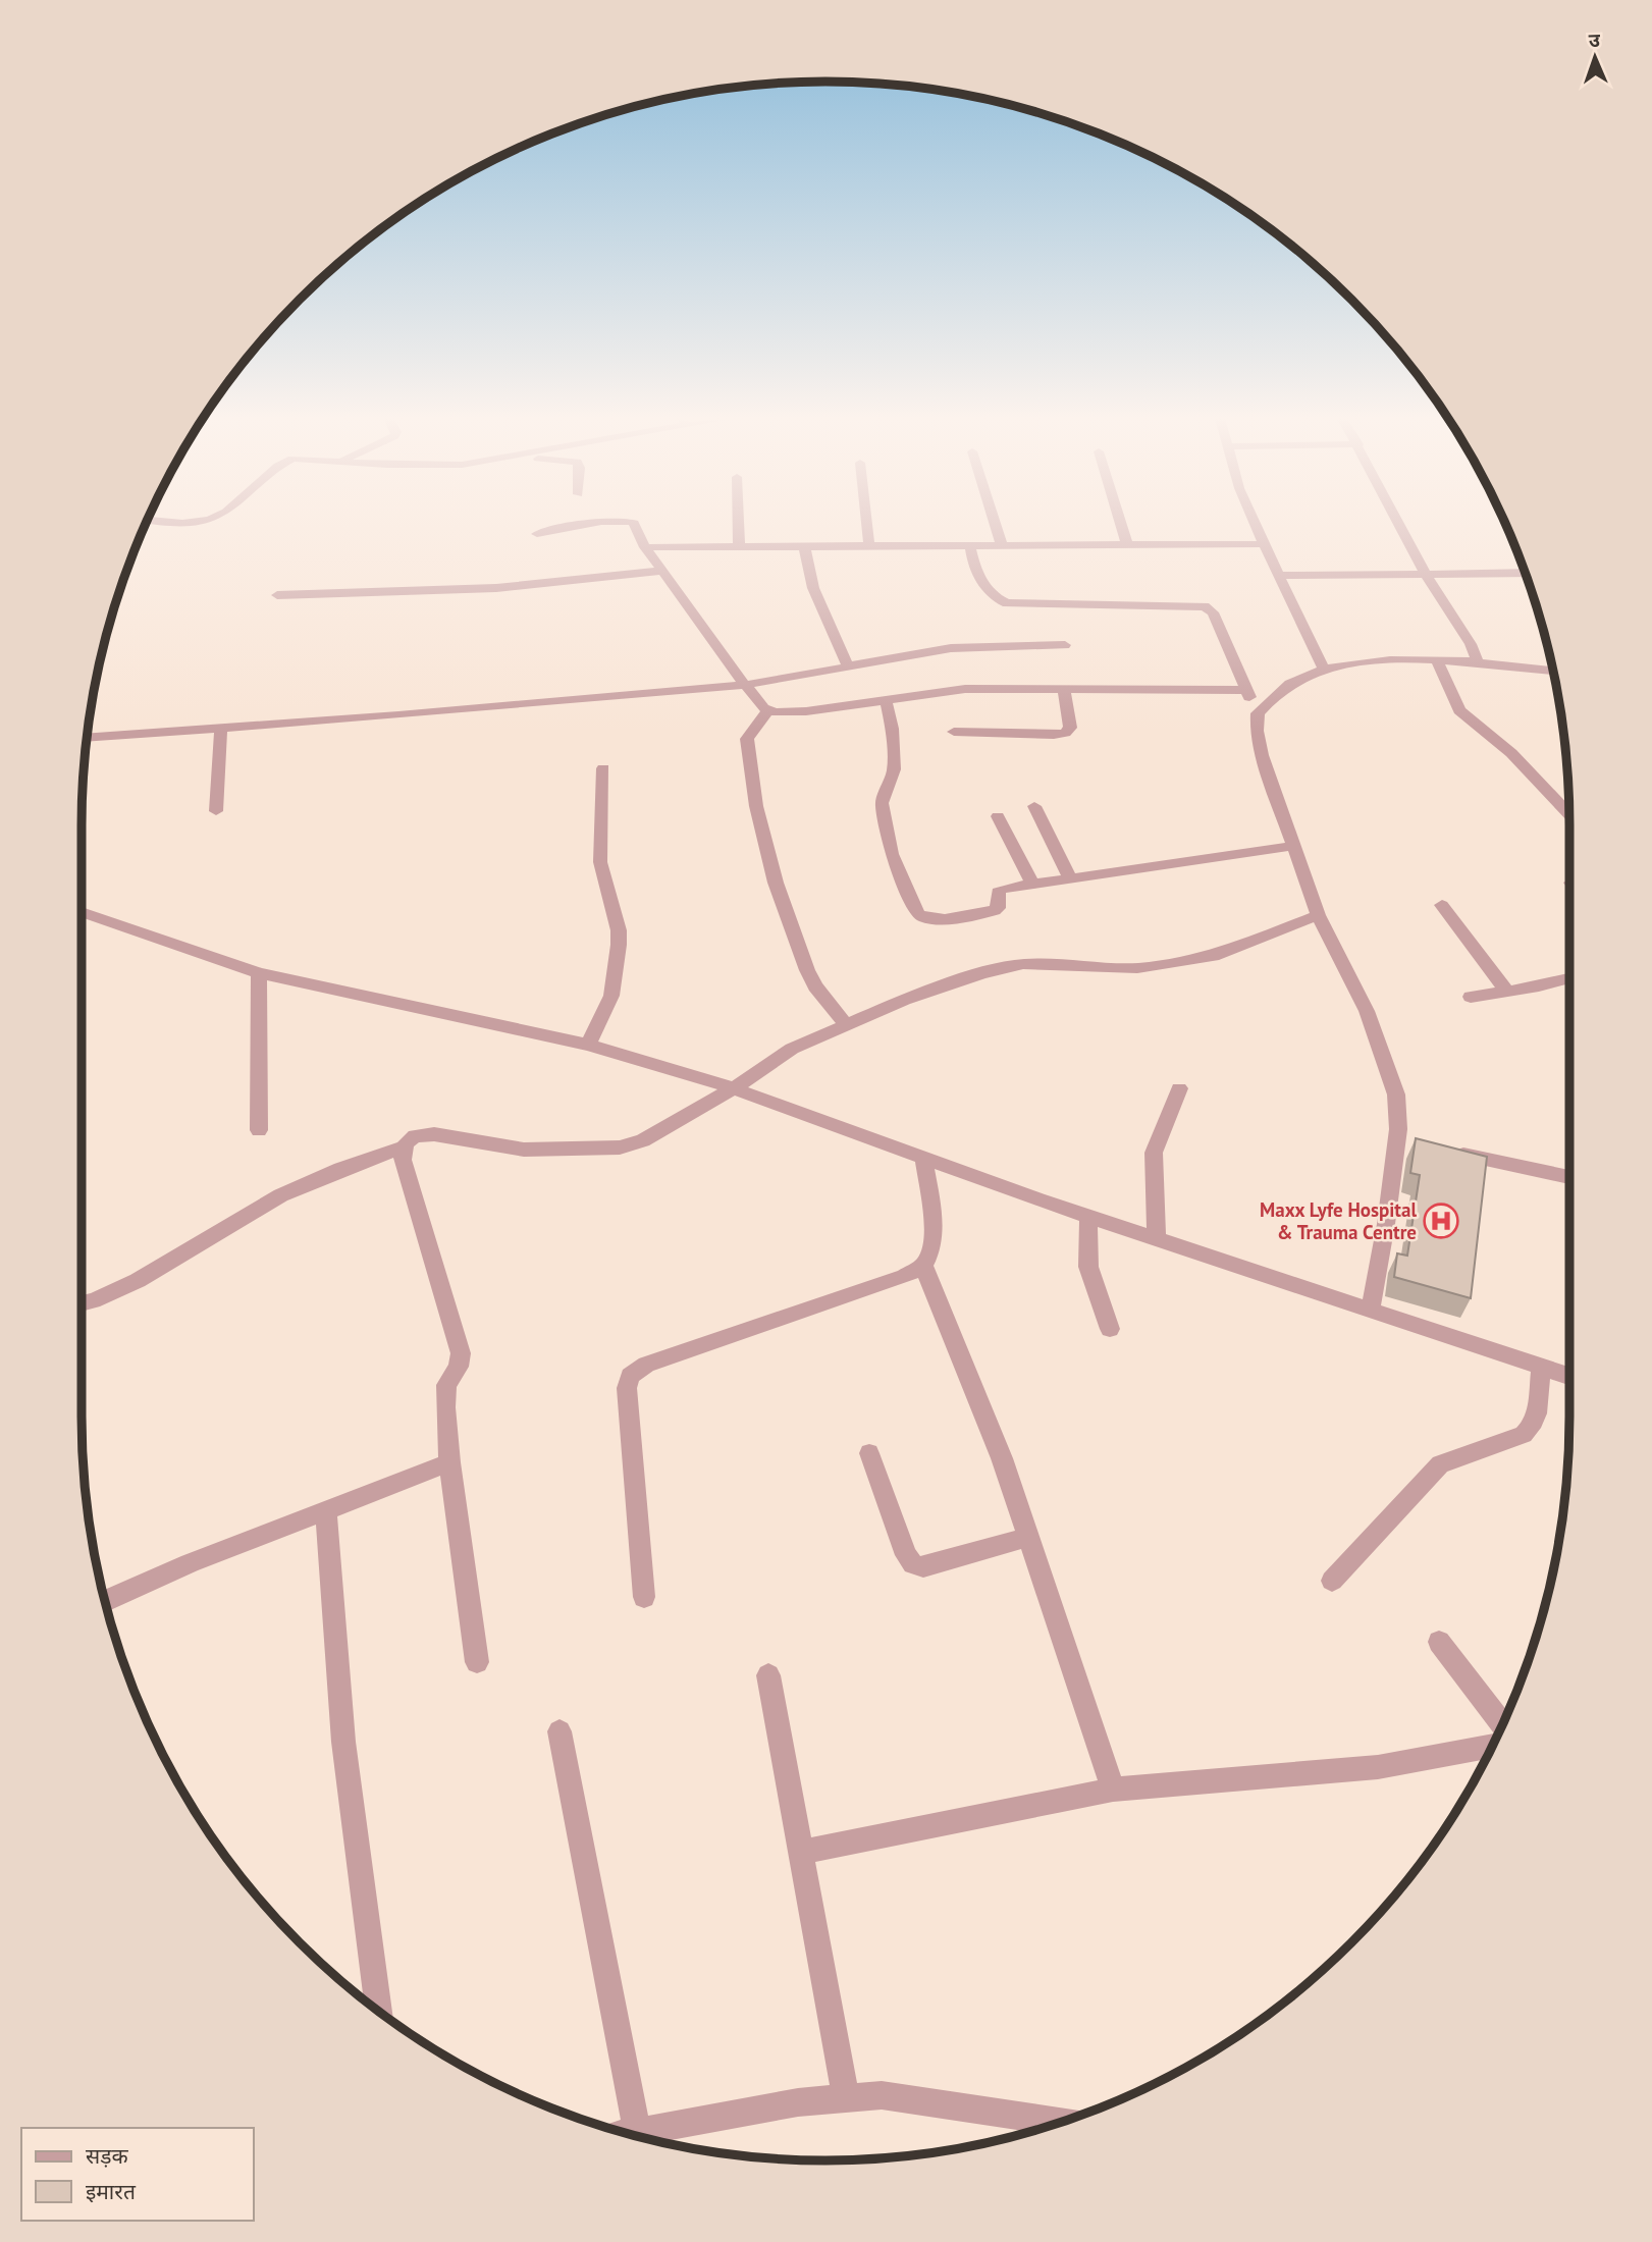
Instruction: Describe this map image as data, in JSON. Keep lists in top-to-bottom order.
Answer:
{
  "places": {
    "hospital": ["Maxx Lyfe Hospital & Trauma Centre"]
  },
  "legend": ["सड़क", "इमारत"],
  "north": "top"
}
